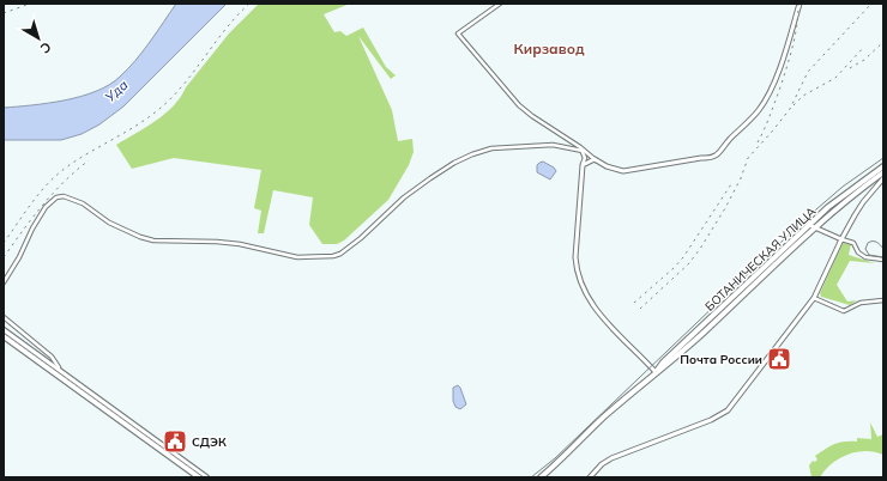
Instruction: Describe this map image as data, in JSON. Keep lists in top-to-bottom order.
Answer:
{
  "streets": {
    "main road": ["БОТАНИЧЕСКАЯ УЛИЦА"]
  },
  "districts": ["Кирзавод"],
  "water": ["Уда"],
  "places": {
    "public building": ["Почта России", "СДЭК"]
  },
  "north": "bottom right"
}
